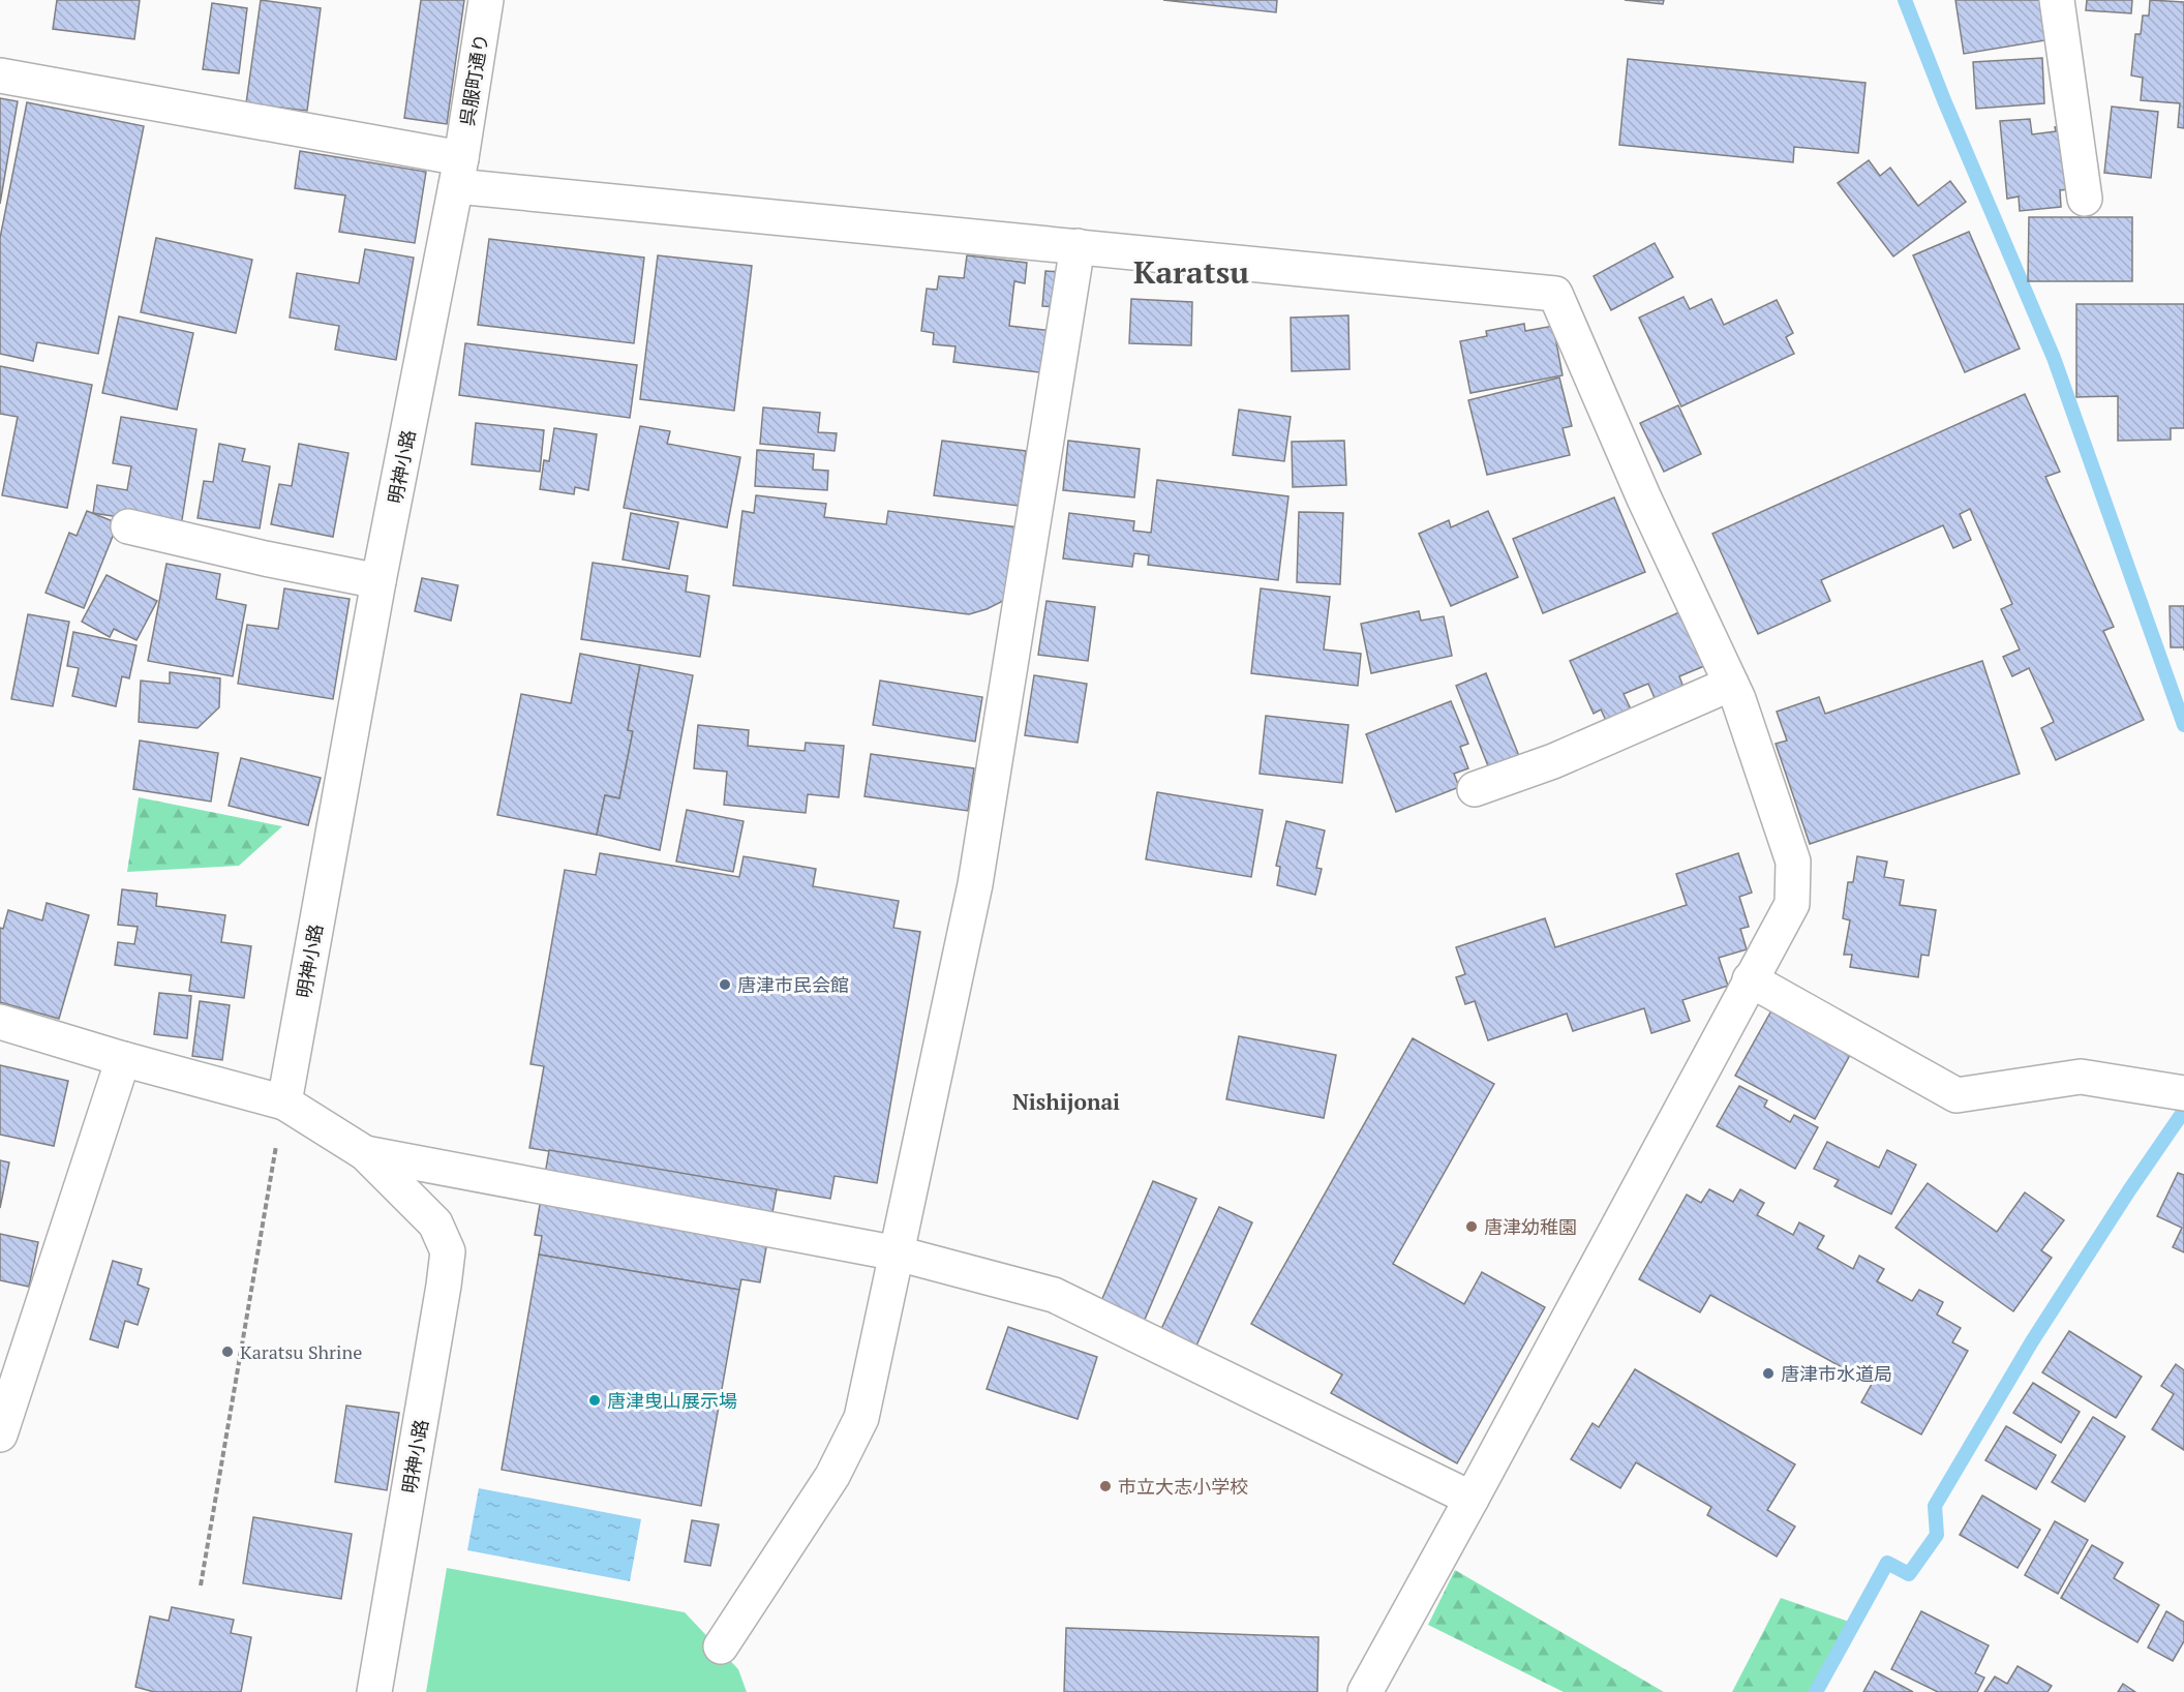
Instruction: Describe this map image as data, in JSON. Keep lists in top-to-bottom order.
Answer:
{
  "streets": {
    "street": ["呉服町通り", "明神小路"]
  },
  "crossings": [
    ["呉服町通り", "明神小路"]
  ],
  "districts": ["Karatsu", "Nishijonai"],
  "places": [
    "唐津市民会館",
    "唐津幼稚園",
    "Karatsu Shrine",
    "唐津市水道局",
    "唐津曳山展示場",
    "市立大志小学校"
  ]
}
